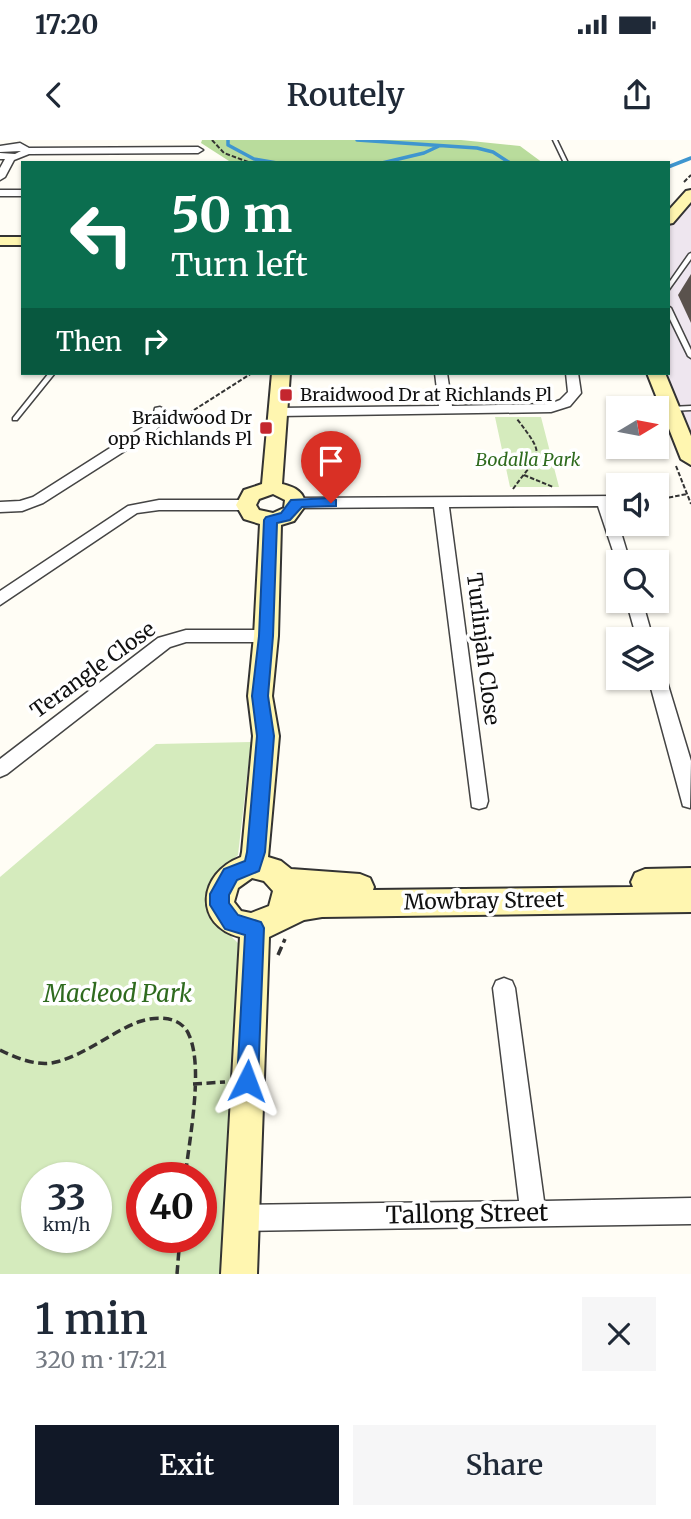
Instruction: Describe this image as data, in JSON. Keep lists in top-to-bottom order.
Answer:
{
  "streets": {
    "street": [
      "Turlinjah Close",
      "Terangle Close",
      "Mowbray Street",
      "Tallong Street"
    ]
  },
  "parks": ["Bodalla Park", "Macleod Park"],
  "places": {
    "transit": ["Braidwood Dr at Richlands Pl", "Braidwood Dr opp Richlands Pl"]
  },
  "north": "right",
  "page": {
    "status": "17:20",
    "header": "Routely",
    "turn": ["50 m", "Turn left"],
    "then": "Then",
    "speed": "33 km/h",
    "limit": "40",
    "heading": ["1 min", "320 m · 17:21"],
    "buttons": ["Exit", "Share"]
  }
}
